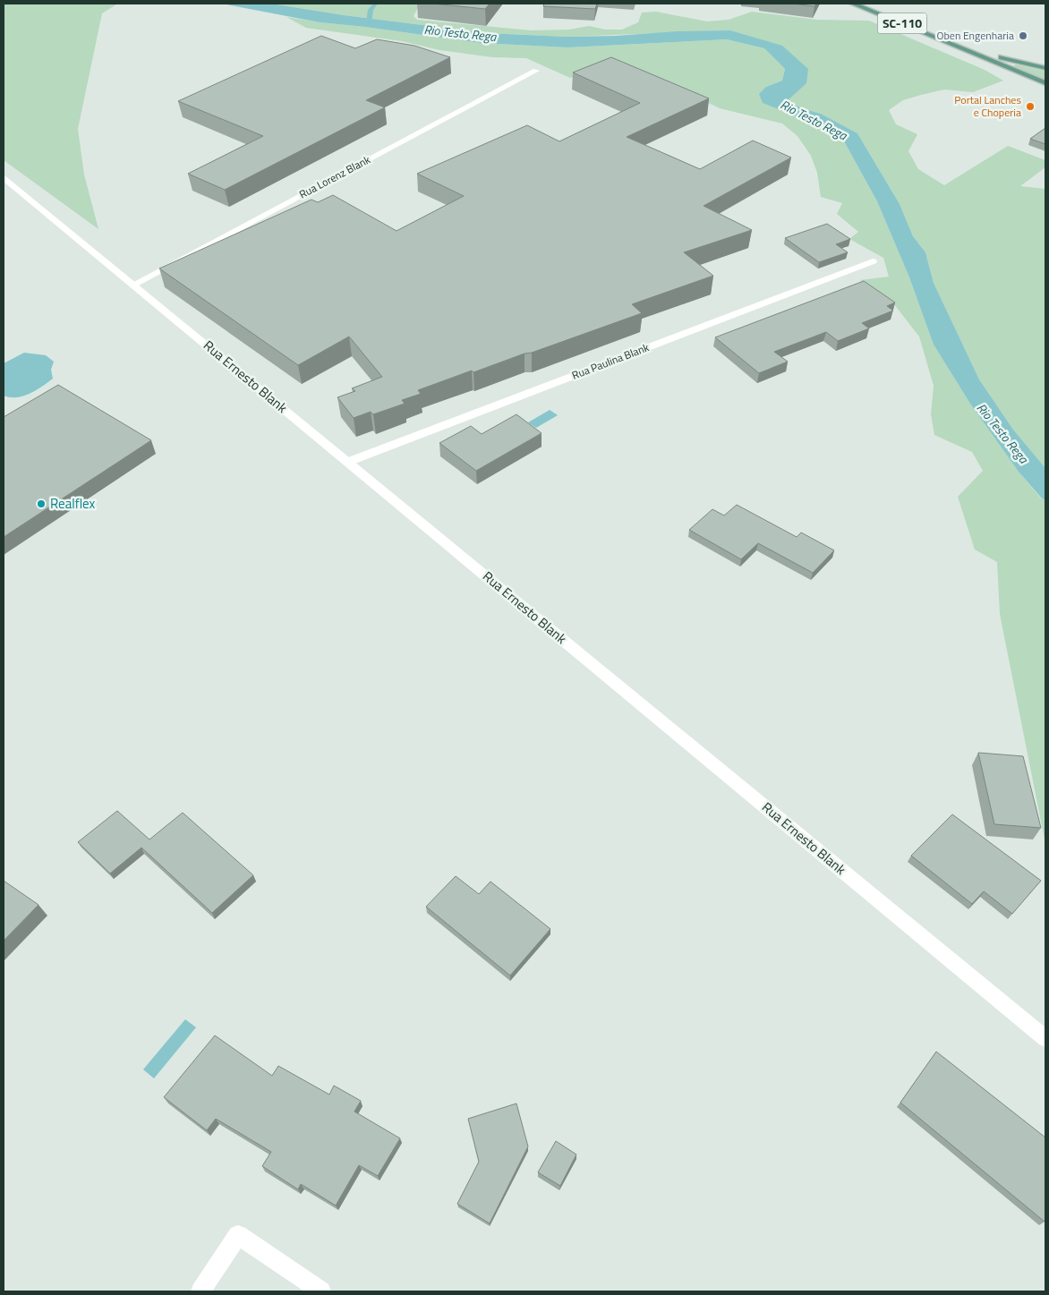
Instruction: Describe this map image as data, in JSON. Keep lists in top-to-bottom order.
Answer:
{
  "streets": {
    "main road": ["SC-110"],
    "street": ["Rua Lorenz Blank", "Rua Paulina Blank", "Rua Ernesto Blank"]
  },
  "crossings": [
    ["Rua Lorenz Blank", "Rua Ernesto Blank"],
    ["Rua Paulina Blank", "Rua Ernesto Blank"]
  ],
  "water": ["Rio Testo Rega"],
  "places": ["Oben Engenharia", "Portal Lanches e Choperia", "Realflex"]
}
